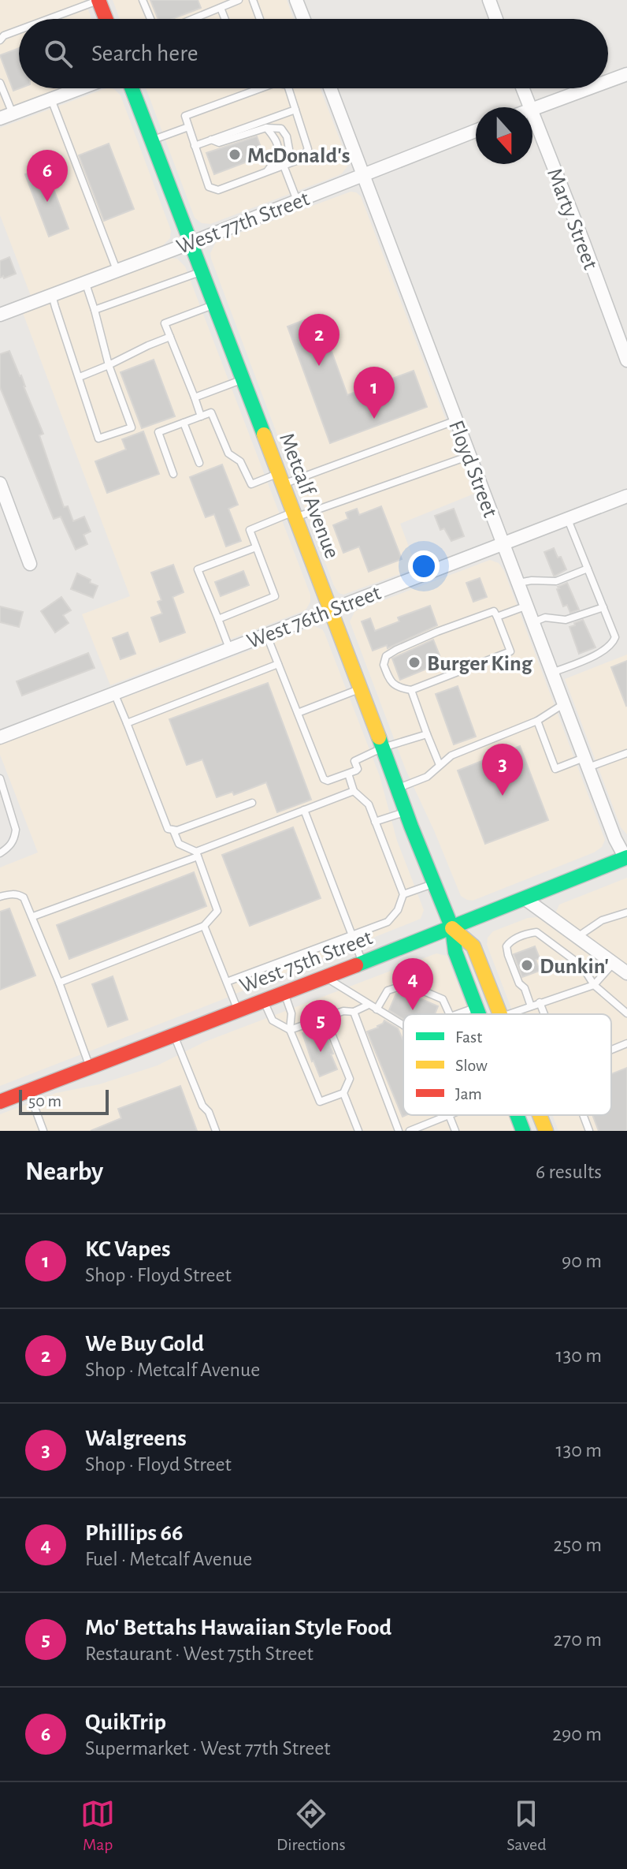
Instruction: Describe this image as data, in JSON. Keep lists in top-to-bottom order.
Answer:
{
  "streets": {
    "main road": ["Metcalf Avenue", "West 75th Street"],
    "street": [
      "Marty Street",
      "West 77th Street",
      "Floyd Street",
      "West 76th Street"
    ]
  },
  "crossings": [
    ["West 77th Street", "Floyd Street"],
    ["West 77th Street", "Metcalf Avenue"],
    ["Floyd Street", "West 76th Street"],
    ["Floyd Street", "West 75th Street"],
    ["Metcalf Avenue", "West 76th Street"],
    ["Metcalf Avenue", "West 75th Street"]
  ],
  "places": ["McDonald's", "Burger King", "Dunkin'"],
  "legend": ["Fast", "Slow", "Jam"],
  "scale_bar": "50 m",
  "north": "bottom",
  "page": {
    "search": "Search here",
    "pins": [
      "6",
      "2",
      "1",
      "3",
      "4",
      "5"
    ],
    "scale": "50 m",
    "heading": ["Nearby", "6 results"],
    "list": [
      {
        "mark": "1",
        "name": "KC Vapes",
        "note": "Shop · Floyd Street",
        "value": "90 m"
      },
      {
        "mark": "2",
        "name": "We Buy Gold",
        "note": "Shop · Metcalf Avenue",
        "value": "130 m"
      },
      {
        "mark": "3",
        "name": "Walgreens",
        "note": "Shop · Floyd Street",
        "value": "130 m"
      },
      {
        "mark": "4",
        "name": "Phillips 66",
        "note": "Fuel · Metcalf Avenue",
        "value": "250 m"
      },
      {
        "mark": "5",
        "name": "Mo' Bettahs Hawaiian Style Food",
        "note": "Restaurant · West 75th Street",
        "value": "270 m"
      },
      {
        "mark": "6",
        "name": "QuikTrip",
        "note": "Supermarket · West 77th Street",
        "value": "290 m"
      }
    ],
    "nav": ["Map", "Directions", "Saved"]
  }
}
